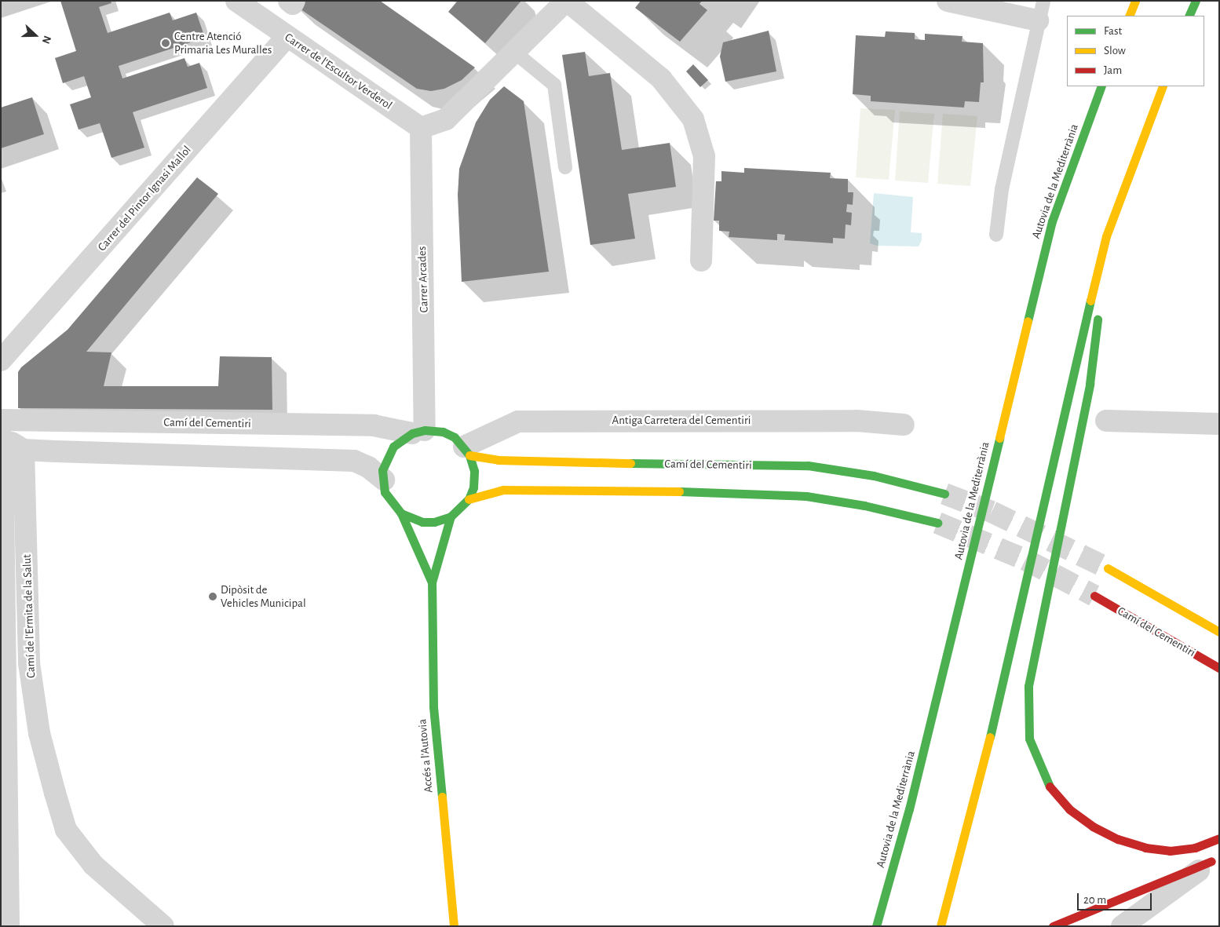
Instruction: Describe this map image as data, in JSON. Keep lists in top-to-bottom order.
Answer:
{
  "streets": {
    "main road": ["Autovia de la Mediterrània", "Camí del Cementiri", "Accés a l'Autovia"],
    "street": [
      "Carrer de l'Escultor Verderol",
      "Carrer del Pintor Ignasi Mallol",
      "Carrer Arcades",
      "Antiga Carretera del Cementiri",
      "Camí de l'Ermita de la Salut"
    ]
  },
  "crossings": [
    ["Carrer de l'Escultor Verderol", "Carrer del Pintor Ignasi Mallol"],
    ["Carrer de l'Escultor Verderol", "Carrer Arcades"],
    ["Carrer Arcades", "Antiga Carretera del Cementiri"],
    ["Carrer Arcades", "Camí del Cementiri"],
    ["Antiga Carretera del Cementiri", "Camí del Cementiri"]
  ],
  "places": ["Centre Atenció Primaria Les Muralles", "Dipòsit de Vehicles Municipal"],
  "legend": ["Fast", "Slow", "Jam"],
  "scale_bar": "20 m",
  "north": "right"
}
